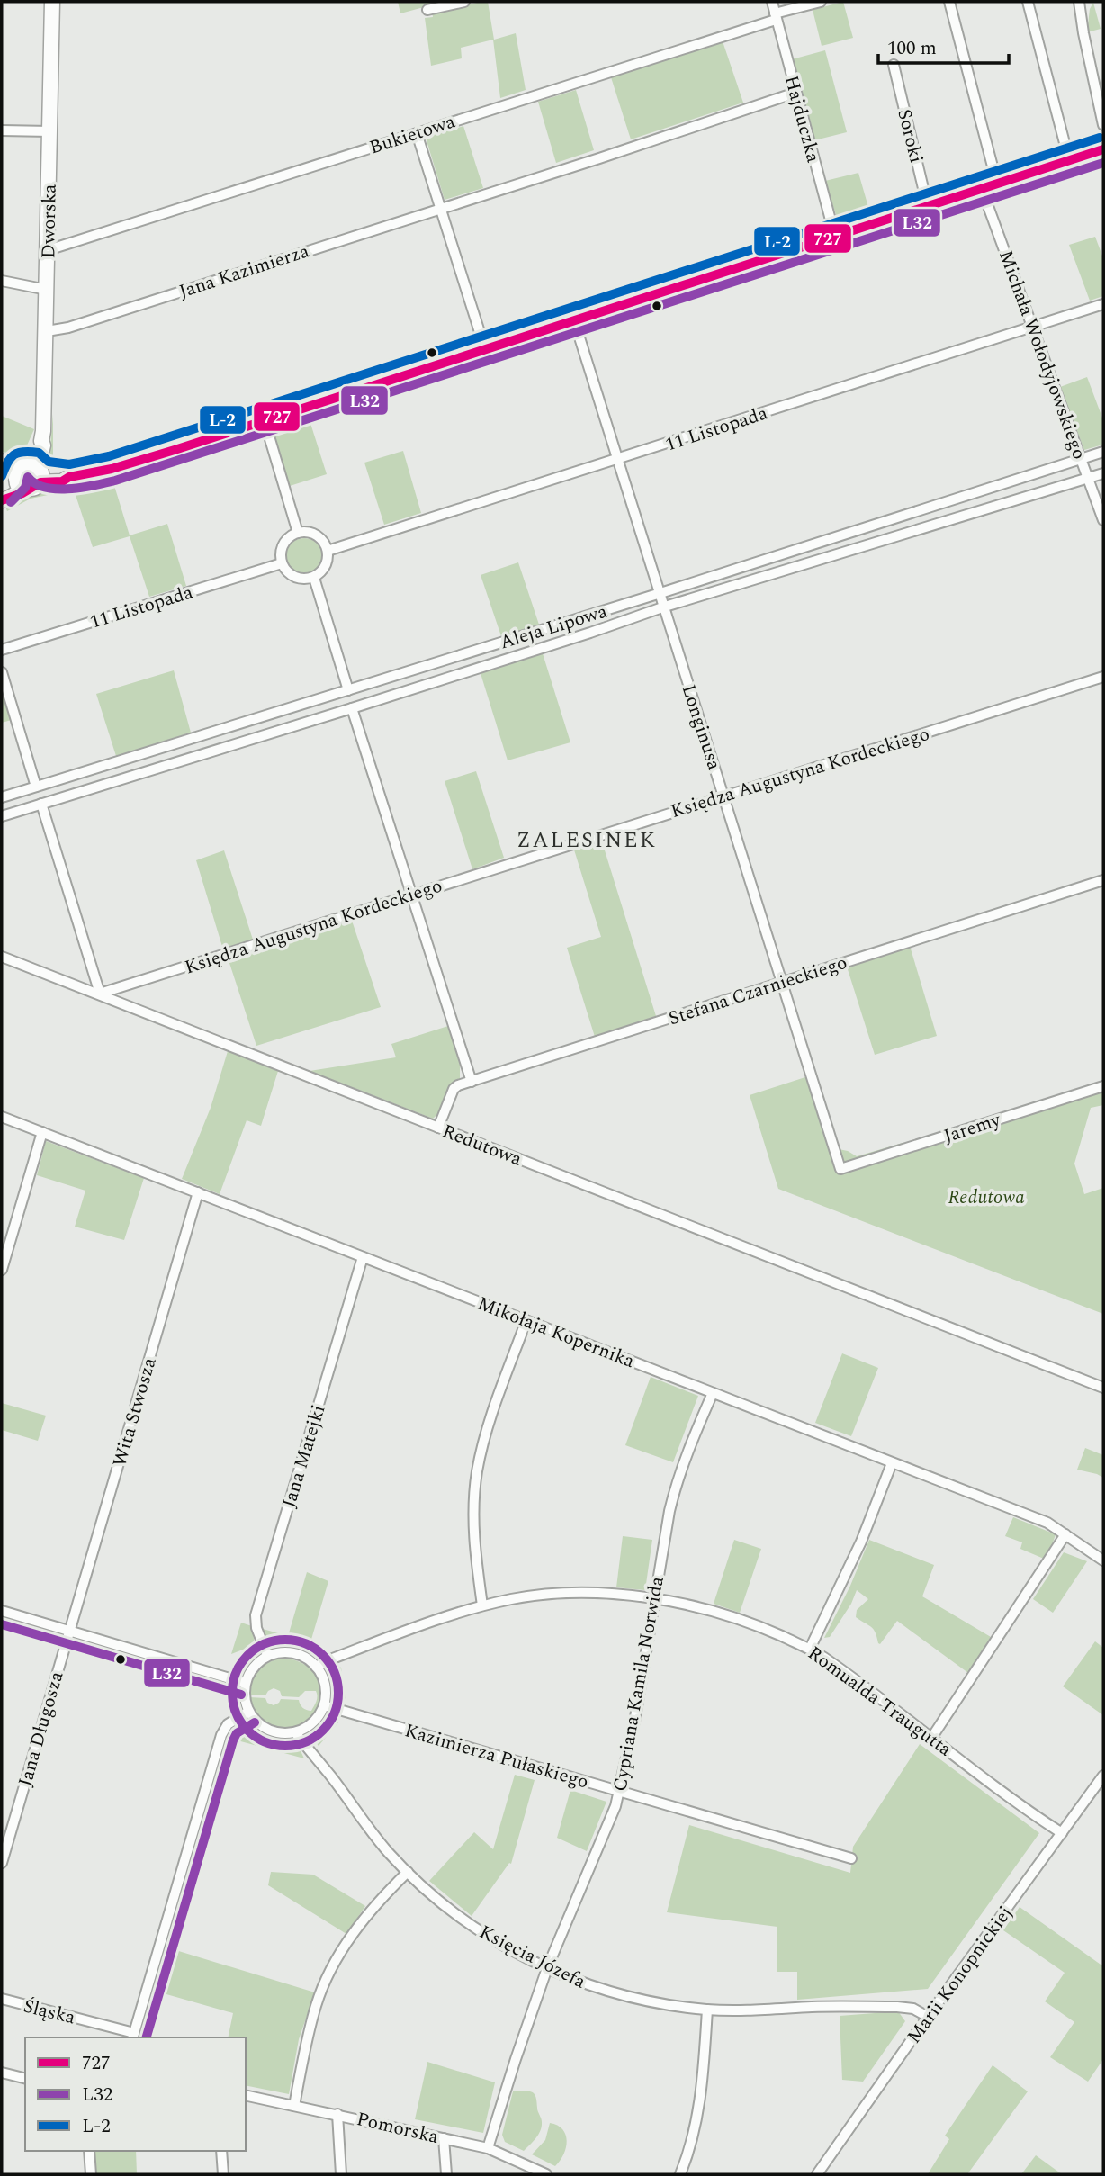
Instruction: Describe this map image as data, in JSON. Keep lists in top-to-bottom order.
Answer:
{
  "streets": {
    "street": [
      "Hajduczka",
      "Bukietowa",
      "Soroki",
      "Dworska",
      "Jana Kazimierza",
      "Michała Wołodyjowskiego",
      "11 Listopada",
      "Aleja Lipowa",
      "Longinusa",
      "Księdza Augustyna Kordeckiego",
      "Stefana Czarnieckiego",
      "Jaremy",
      "Redutowa",
      "Mikołaja Kopernika",
      "Wita Stwosza",
      "Jana Matejki",
      "Cypriana Kamila Norwida",
      "Romualda Traugutta",
      "Jana Długosza",
      "Kazimierza Pułaskiego",
      "Księcia Józefa",
      "Marii Konopnickiej",
      "Śląska",
      "Pomorska"
    ]
  },
  "crossings": [
    ["Hajduczka", "Bukietowa"],
    ["Hajduczka", "Jana Kazimierza"],
    ["Bukietowa", "Dworska"],
    ["Dworska", "Jana Kazimierza"],
    ["Michała Wołodyjowskiego", "11 Listopada"],
    ["Michała Wołodyjowskiego", "Aleja Lipowa"],
    ["11 Listopada", "Longinusa"],
    ["Aleja Lipowa", "Longinusa"],
    ["Longinusa", "Księdza Augustyna Kordeckiego"],
    ["Longinusa", "Stefana Czarnieckiego"],
    ["Longinusa", "Jaremy"],
    ["Księdza Augustyna Kordeckiego", "Redutowa"],
    ["Stefana Czarnieckiego", "Redutowa"],
    ["Mikołaja Kopernika", "Wita Stwosza"],
    ["Mikołaja Kopernika", "Jana Matejki"],
    ["Mikołaja Kopernika", "Cypriana Kamila Norwida"],
    ["Wita Stwosza", "Jana Długosza"],
    ["Jana Matejki", "Romualda Traugutta"],
    ["Jana Matejki", "Kazimierza Pułaskiego"],
    ["Jana Matejki", "Księcia Józefa"],
    ["Cypriana Kamila Norwida", "Romualda Traugutta"],
    ["Cypriana Kamila Norwida", "Kazimierza Pułaskiego"],
    ["Cypriana Kamila Norwida", "Księcia Józefa"],
    ["Cypriana Kamila Norwida", "Pomorska"],
    ["Romualda Traugutta", "Kazimierza Pułaskiego"],
    ["Romualda Traugutta", "Księcia Józefa"],
    ["Romualda Traugutta", "Marii Konopnickiej"],
    ["Kazimierza Pułaskiego", "Księcia Józefa"],
    ["Księcia Józefa", "Marii Konopnickiej"]
  ],
  "districts": ["ZALESINEK"],
  "parks": ["Redutowa"],
  "lines": ["transit line L-2", "transit line 727", "transit line L32"],
  "legend": ["727", "L32", "L-2"],
  "scale_bar": "100 m"
}
